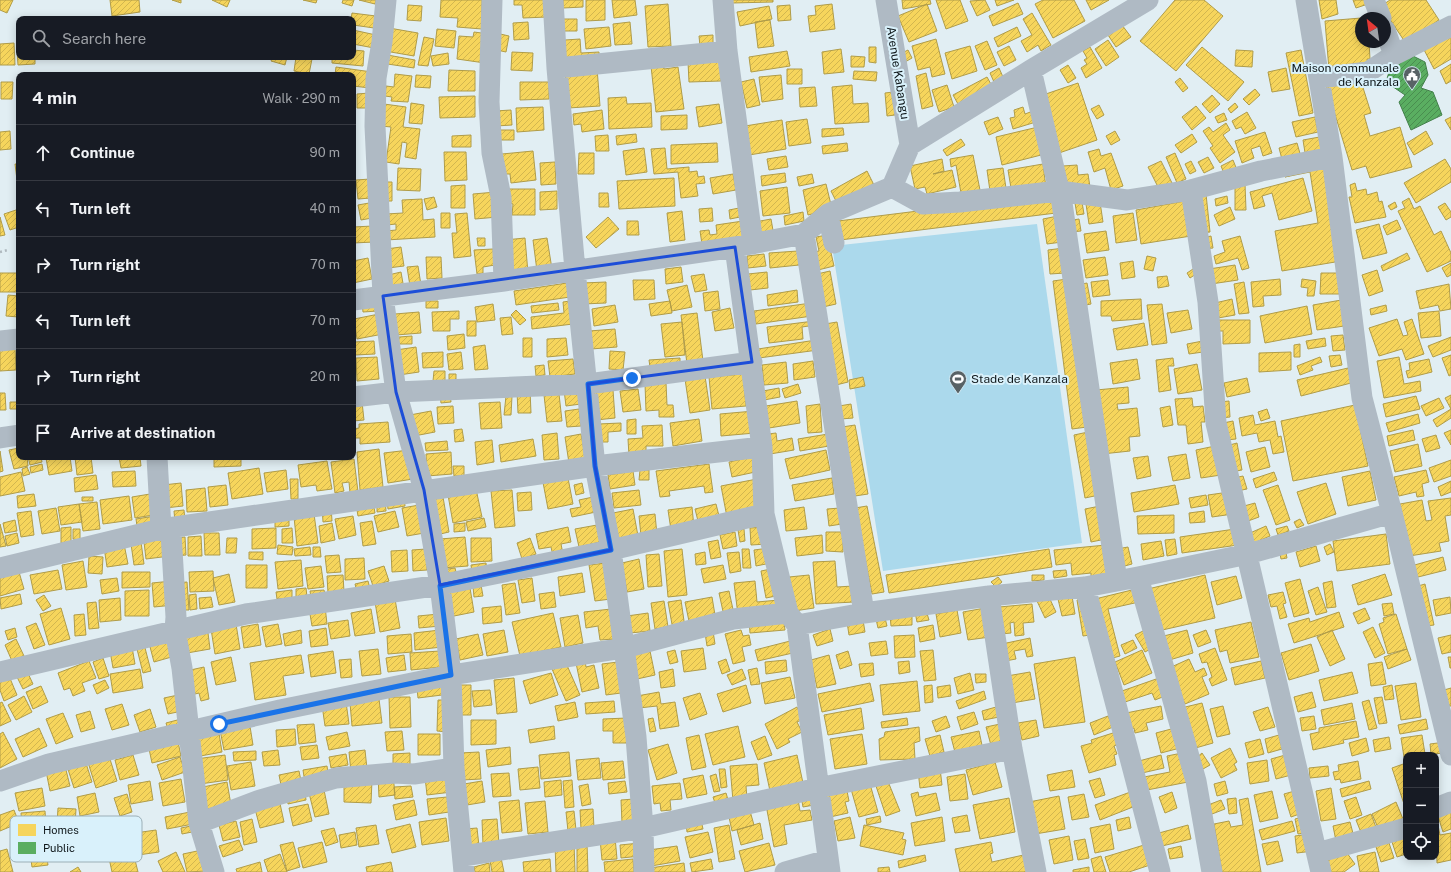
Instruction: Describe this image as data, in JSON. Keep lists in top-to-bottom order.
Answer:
{
  "streets": {
    "street": ["Avenue Kabangu"]
  },
  "places": {
    "public building": ["Maison communale de Kanzala"],
    "sports": ["Stade de Kanzala"]
  },
  "legend": ["Homes", "Public"],
  "north": "top left",
  "page": {
    "search": "Search here",
    "heading": ["4 min", "Walk · 290 m"],
    "list": [
      ["Continue", "90 m"],
      ["Turn left", "40 m"],
      ["Turn right", "70 m"],
      ["Turn left", "70 m"],
      ["Turn right", "20 m"],
      "Arrive at destination"
    ],
    "map_buttons": ["+", "−"]
  }
}
